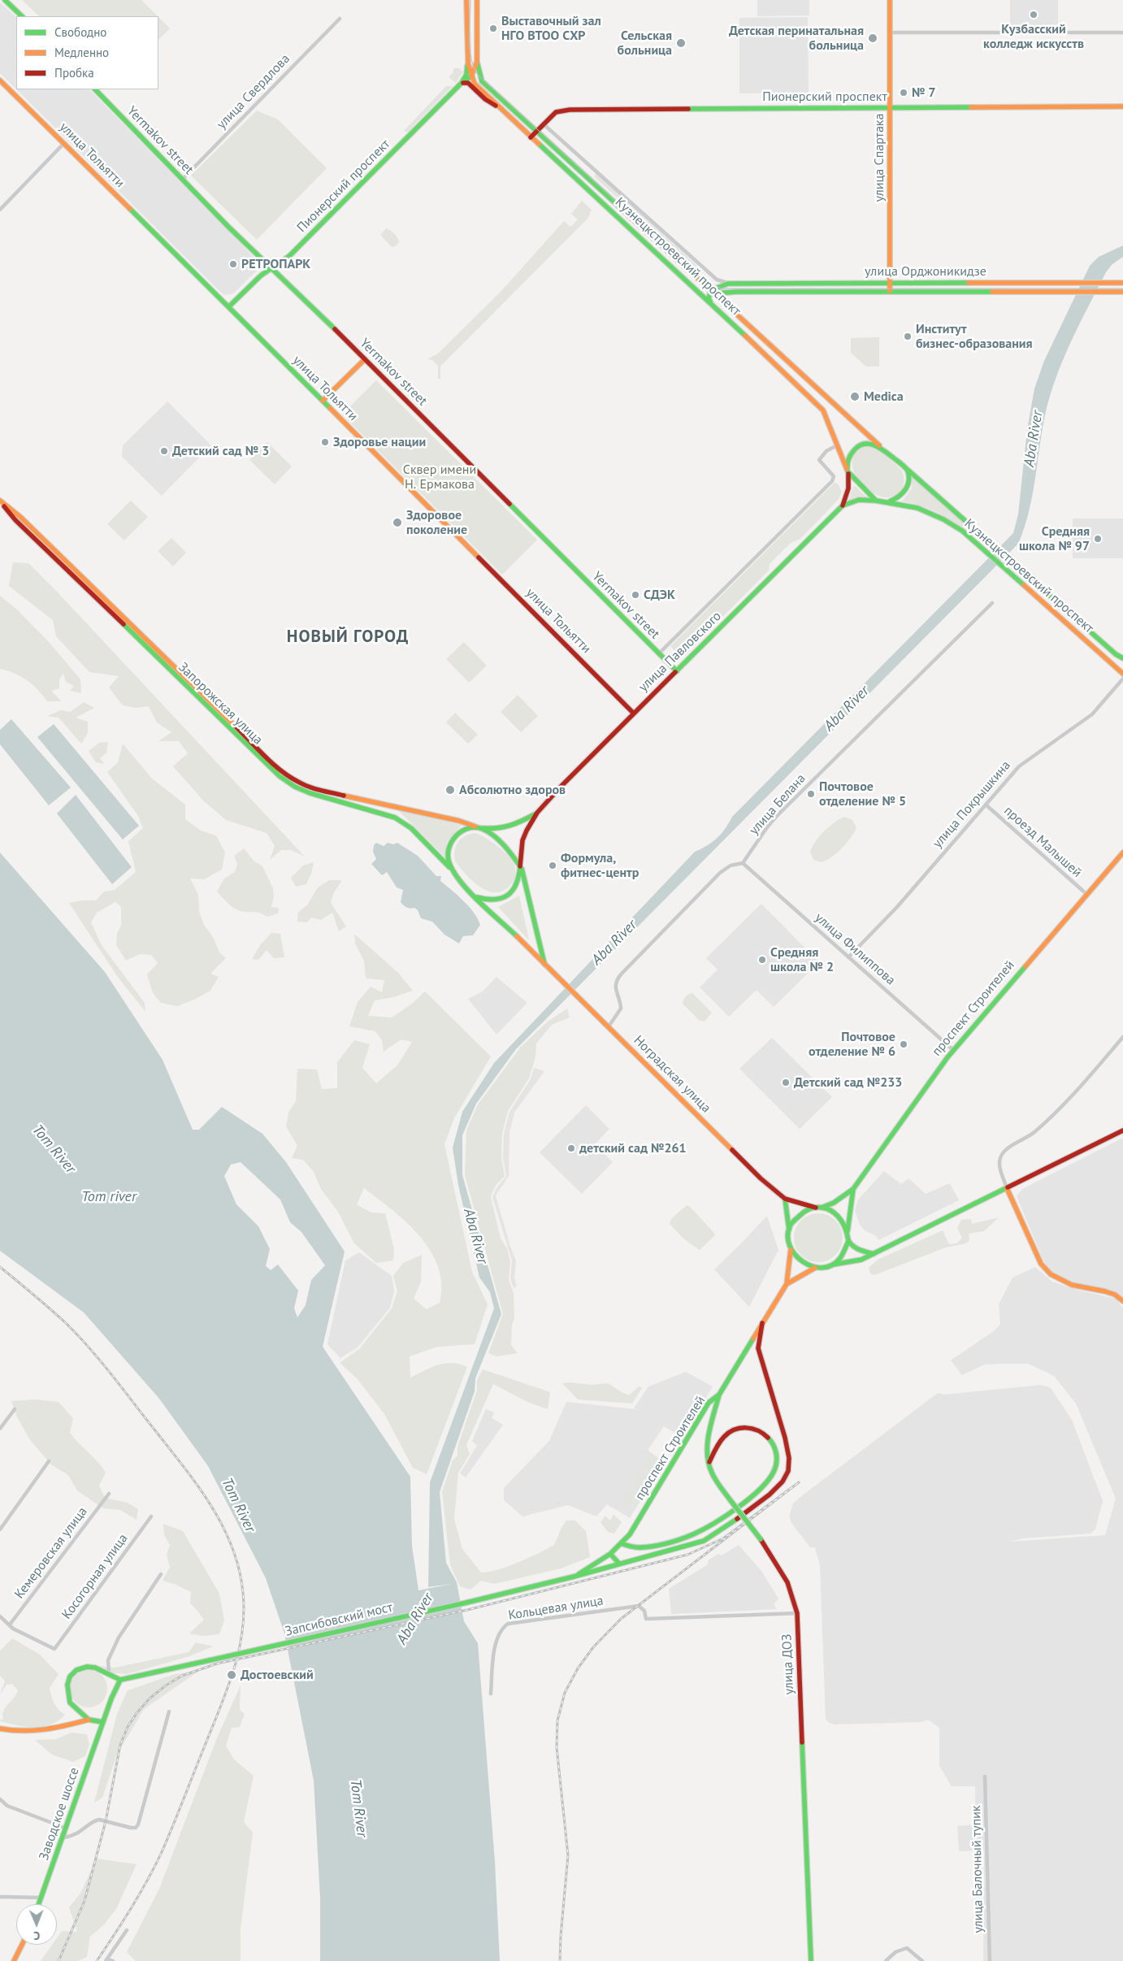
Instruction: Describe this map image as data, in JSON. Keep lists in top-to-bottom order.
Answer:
{
  "streets": {
    "main road": [
      "Пионерский проспект",
      "Yermakov street",
      "улица Тольятти",
      "улица Спартака",
      "Кузнецкстроевский проспект",
      "улица Орджоникидзе",
      "улица Павловского",
      "Запорожская улица",
      "проспект Строителей",
      "Ноградская улица",
      "Запсибовский мост",
      "улица ДОЗ",
      "Заводское шоссе"
    ],
    "street": [
      "улица Свердлова",
      "улица Белана",
      "улица Покрышкина",
      "проезд Малышей",
      "улица Филиппова",
      "Кемеровская улица",
      "Косогорная улица",
      "Кольцевая улица",
      "улица Балочный тупик"
    ]
  },
  "crossings": [
    ["улица Свердлова", "Yermakov street"],
    ["Пионерский проспект", "Yermakov street"],
    ["Пионерский проспект", "улица Тольятти"],
    ["Пионерский проспект", "улица Спартака"],
    ["Пионерский проспект", "Кузнецкстроевский проспект"],
    ["Yermakov street", "улица Павловского"],
    ["улица Тольятти", "улица Павловского"],
    ["улица Спартака", "улица Орджоникидзе"],
    ["Кузнецкстроевский проспект", "улица Орджоникидзе"],
    ["Кузнецкстроевский проспект", "улица Павловского"],
    ["улица Павловского", "Запорожская улица"],
    ["улица Павловского", "Ноградская улица"],
    ["Запорожская улица", "Ноградская улица"],
    ["улица Белана", "улица Филиппова"],
    ["улица Покрышкина", "проезд Малышей"],
    ["улица Покрышкина", "улица Филиппова"],
    ["проезд Малышей", "проспект Строителей"],
    ["улица Филиппова", "проспект Строителей"],
    ["проспект Строителей", "Запсибовский мост"],
    ["проспект Строителей", "улица ДОЗ"],
    ["Кемеровская улица", "Косогорная улица"],
    ["Кольцевая улица", "улица ДОЗ"],
    ["Запсибовский мост", "Заводское шоссе"]
  ],
  "districts": ["НОВЫЙ ГОРОД"],
  "water": ["Aba River", "Tom River", "Tom river"],
  "parks": ["Сквер имени Н. Ермакова"],
  "places": [
    "Кузбасский колледж искусств",
    "Выставочный зал НГО ВТОО СХР",
    "Детская перинатальная больница",
    "Сельская больница",
    "№ 7",
    "РЕТРОПАРК",
    "Институт бизнес-образования",
    "Medica",
    "Здоровье нации",
    "Детский сад № 3",
    "Здоровое поколение",
    "Средняя школа № 97",
    "СДЭК",
    "Абсолютно здоров",
    "Почтовое отделение № 5",
    "Формула, фитнес-центр",
    "Средняя школа № 2",
    "Почтовое отделение № 6",
    "Детский сад №233",
    "детский сад №261",
    "Достоевский"
  ],
  "legend": ["Свободно", "Медленно", "Пробка"],
  "north": "bottom"
}
